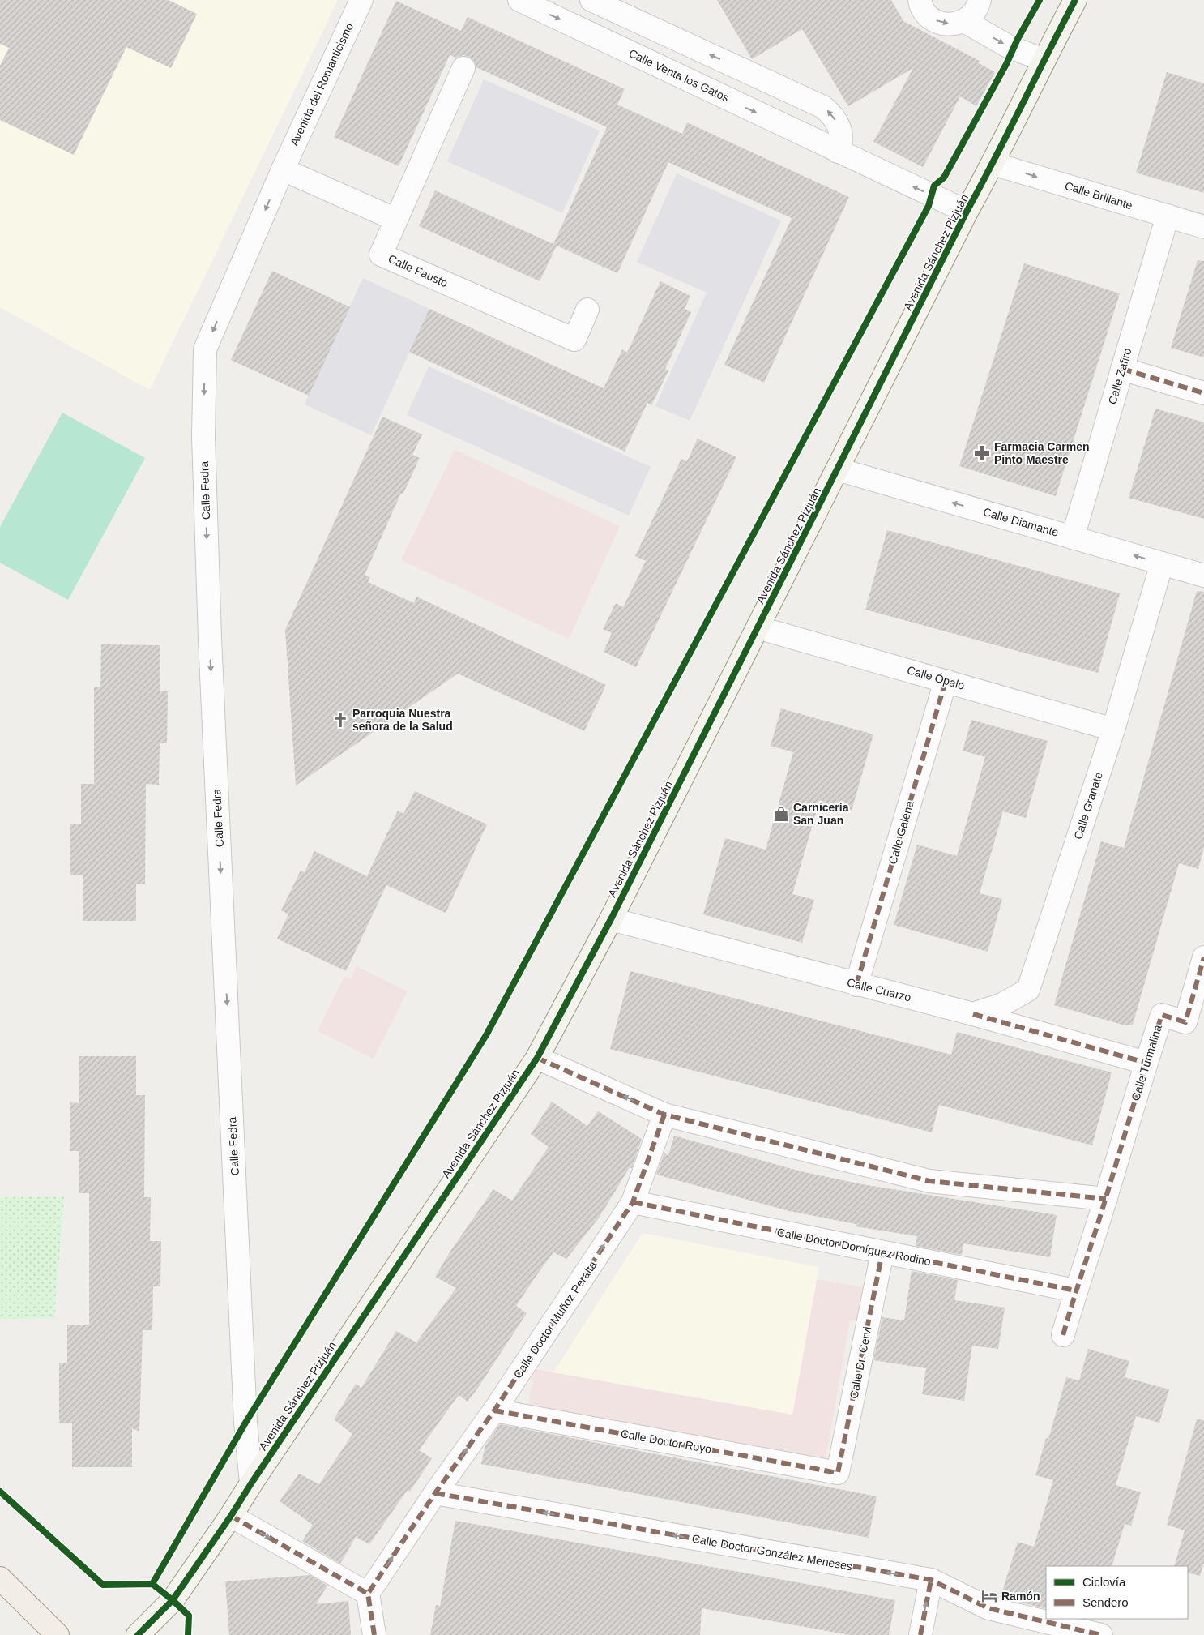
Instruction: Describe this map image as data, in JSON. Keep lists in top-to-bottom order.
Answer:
{
  "streets": {
    "street": [
      "Calle Venta los Gatos",
      "Avenida del Romanticismo",
      "Calle Brillante",
      "Avenida Sánchez Pizjuán",
      "Calle Fausto",
      "Calle Zafiro",
      "Calle Fedra",
      "Calle Diamante",
      "Calle Ópalo",
      "Calle Granate",
      "Calle Galena",
      "Calle Cuarzo",
      "Calle Turmalina",
      "Calle Doctor Domíguez Rodino",
      "Calle Doctor Muñoz Peralta",
      "Calle Dr. Cervi",
      "Calle Doctor Royo",
      "Calle Doctor González Meneses"
    ]
  },
  "crossings": [
    ["Calle Venta los Gatos", "Avenida Sánchez Pizjuán"],
    ["Avenida del Romanticismo", "Calle Fedra"],
    ["Calle Brillante", "Avenida Sánchez Pizjuán"],
    ["Calle Brillante", "Calle Zafiro"],
    ["Avenida Sánchez Pizjuán", "Calle Fedra"],
    ["Avenida Sánchez Pizjuán", "Calle Diamante"],
    ["Avenida Sánchez Pizjuán", "Calle Ópalo"],
    ["Avenida Sánchez Pizjuán", "Calle Cuarzo"],
    ["Calle Zafiro", "Calle Diamante"],
    ["Calle Diamante", "Calle Granate"],
    ["Calle Ópalo", "Calle Granate"],
    ["Calle Ópalo", "Calle Galena"],
    ["Calle Granate", "Calle Cuarzo"],
    ["Calle Galena", "Calle Cuarzo"],
    ["Calle Cuarzo", "Calle Turmalina"],
    ["Calle Turmalina", "Calle Doctor Domíguez Rodino"],
    ["Calle Doctor Domíguez Rodino", "Calle Doctor Muñoz Peralta"],
    ["Calle Doctor Domíguez Rodino", "Calle Dr. Cervi"],
    ["Calle Doctor Muñoz Peralta", "Calle Doctor Royo"],
    ["Calle Doctor Muñoz Peralta", "Calle Doctor González Meneses"],
    ["Calle Dr. Cervi", "Calle Doctor Royo"]
  ],
  "one_way": [
    "Calle Brillante",
    "Calle Fedra",
    "Calle Diamante",
    "Calle Doctor Muñoz Peralta",
    "Calle Doctor González Meneses"
  ],
  "places": {
    "pharmacy": ["Farmacia Carmen Pinto Maestre"],
    "church": ["Parroquia Nuestra señora de la Salud"],
    "shop": ["Carnicería San Juan"],
    "hotel": ["Ramón"]
  },
  "legend": ["Ciclovía", "Sendero"]
}
